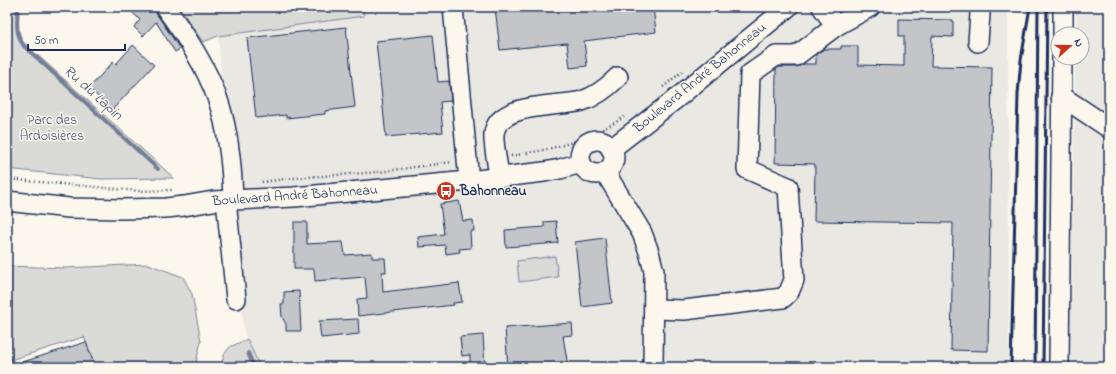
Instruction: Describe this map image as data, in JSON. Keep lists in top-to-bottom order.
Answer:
{
  "streets": {
    "street": ["Boulevard André Bahonneau"]
  },
  "water": ["Ru du Lapin"],
  "parks": ["Parc des Ardoisières"],
  "places": {
    "bus stop": ["Bahonneau"]
  },
  "scale_bar": "50 m",
  "north": "right"
}
